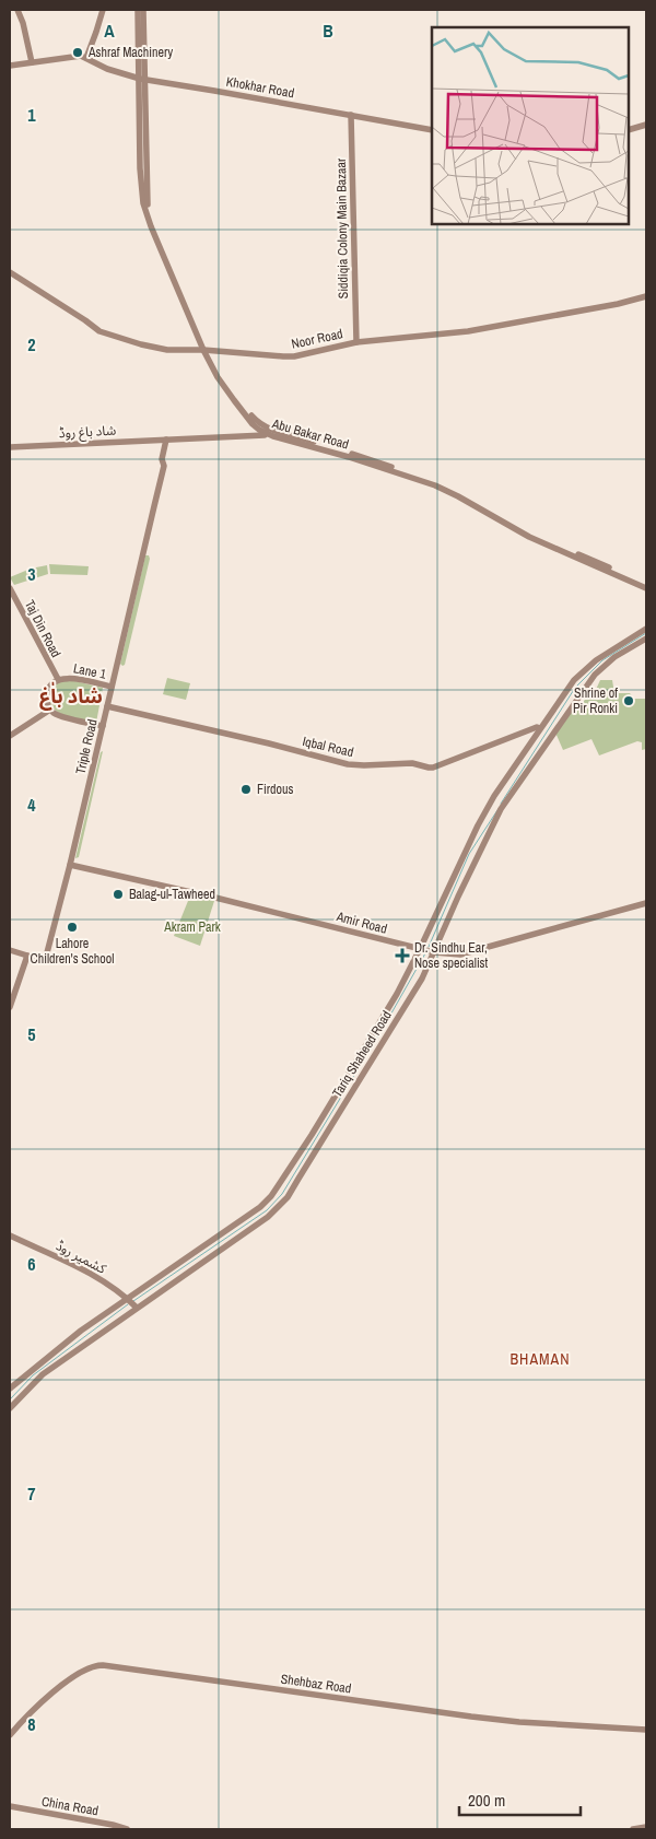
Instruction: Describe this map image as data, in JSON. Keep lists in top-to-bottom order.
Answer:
{
  "streets": {
    "main road": [
      "Khokhar Road",
      "Siddiqia Colony Main Bazaar",
      "Noor Road",
      "شاد باغ روڈ",
      "Abu Bakar Road",
      "Taj Din Road",
      "Lane 1",
      "Triple Road",
      "Iqbal Road",
      "Amir Road",
      "Tariq Shaheed Road",
      "کشمیر روڈ",
      "Shehbaz Road",
      "China Road"
    ]
  },
  "crossings": [
    ["Khokhar Road", "Siddiqia Colony Main Bazaar"],
    ["Khokhar Road", "Abu Bakar Road"],
    ["Siddiqia Colony Main Bazaar", "Noor Road"],
    ["Noor Road", "Abu Bakar Road"],
    ["شاد باغ روڈ", "Abu Bakar Road"],
    ["شاد باغ روڈ", "Triple Road"],
    ["Taj Din Road", "Lane 1"],
    ["Lane 1", "Triple Road"],
    ["Triple Road", "Iqbal Road"],
    ["Triple Road", "Amir Road"],
    ["Iqbal Road", "Tariq Shaheed Road"],
    ["Amir Road", "Tariq Shaheed Road"],
    ["Tariq Shaheed Road", "کشمیر روڈ"]
  ],
  "districts": ["شاد باٰغ", "BHAMAN"],
  "parks": ["Akram Park"],
  "places": {
    "other": [
      "Ashraf Machinery",
      "Shrine of Pir Ronki",
      "Firdous",
      "Balag-ul-Tawheed",
      "Lahore Children's School"
    ],
    "health": ["Dr. Sindhu Ear, Nose specialist"]
  },
  "scale_bar": "200 m",
  "grid": {
    "columns": ["A", "B"],
    "rows": [
      "1",
      "2",
      "3",
      "4",
      "5",
      "6",
      "7",
      "8"
    ]
  }
}
